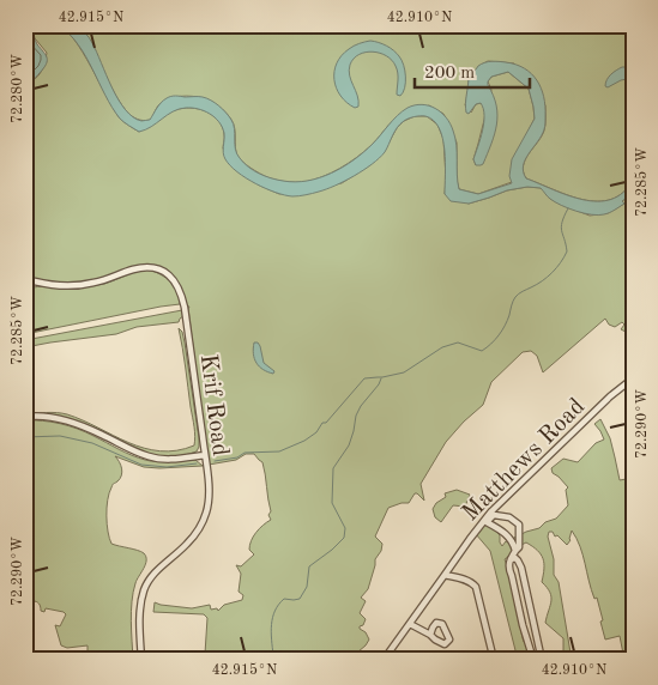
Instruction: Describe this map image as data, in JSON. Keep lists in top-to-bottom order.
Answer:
{
  "streets": {
    "street": ["Krif Road", "Matthews Road"]
  },
  "scale_bar": "200 m",
  "coordinates": [
    "42.915°N",
    "42.910°N",
    "72.280°W",
    "72.285°W",
    "72.290°W"
  ]
}
